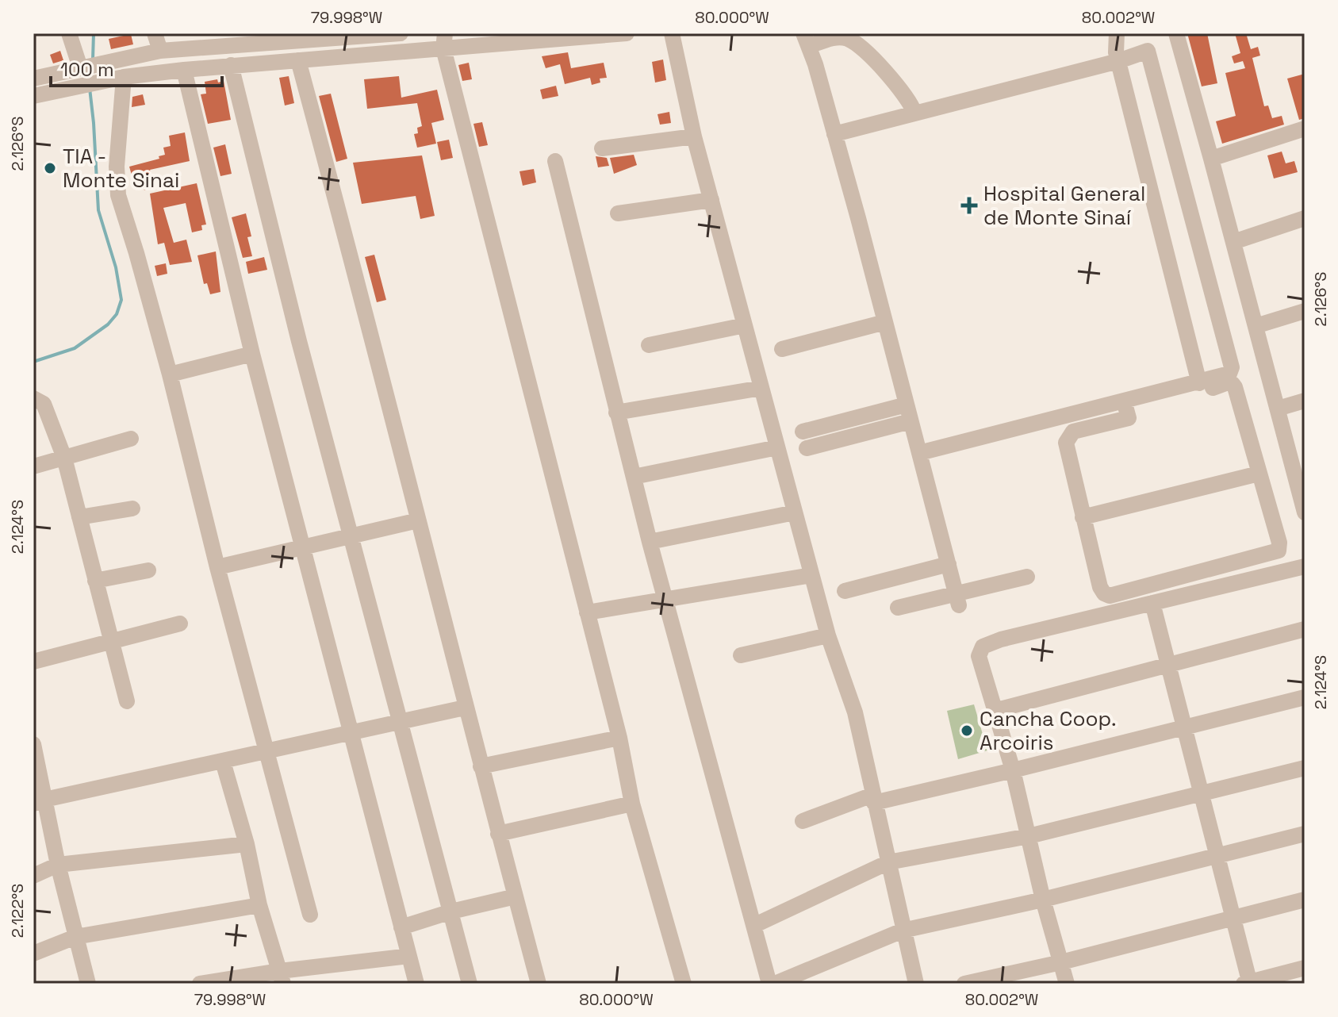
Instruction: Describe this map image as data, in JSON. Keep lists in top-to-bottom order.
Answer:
{
  "places": {
    "other": ["TIA - Monte Sinai", "Cancha Coop. Arcoiris"],
    "health": ["Hospital General de Monte Sinaí"]
  },
  "scale_bar": "100 m",
  "coordinates": [
    "79.998°W",
    "80.000°W",
    "80.002°W",
    "2.126°S",
    "2.124°S",
    "2.122°S"
  ]
}
